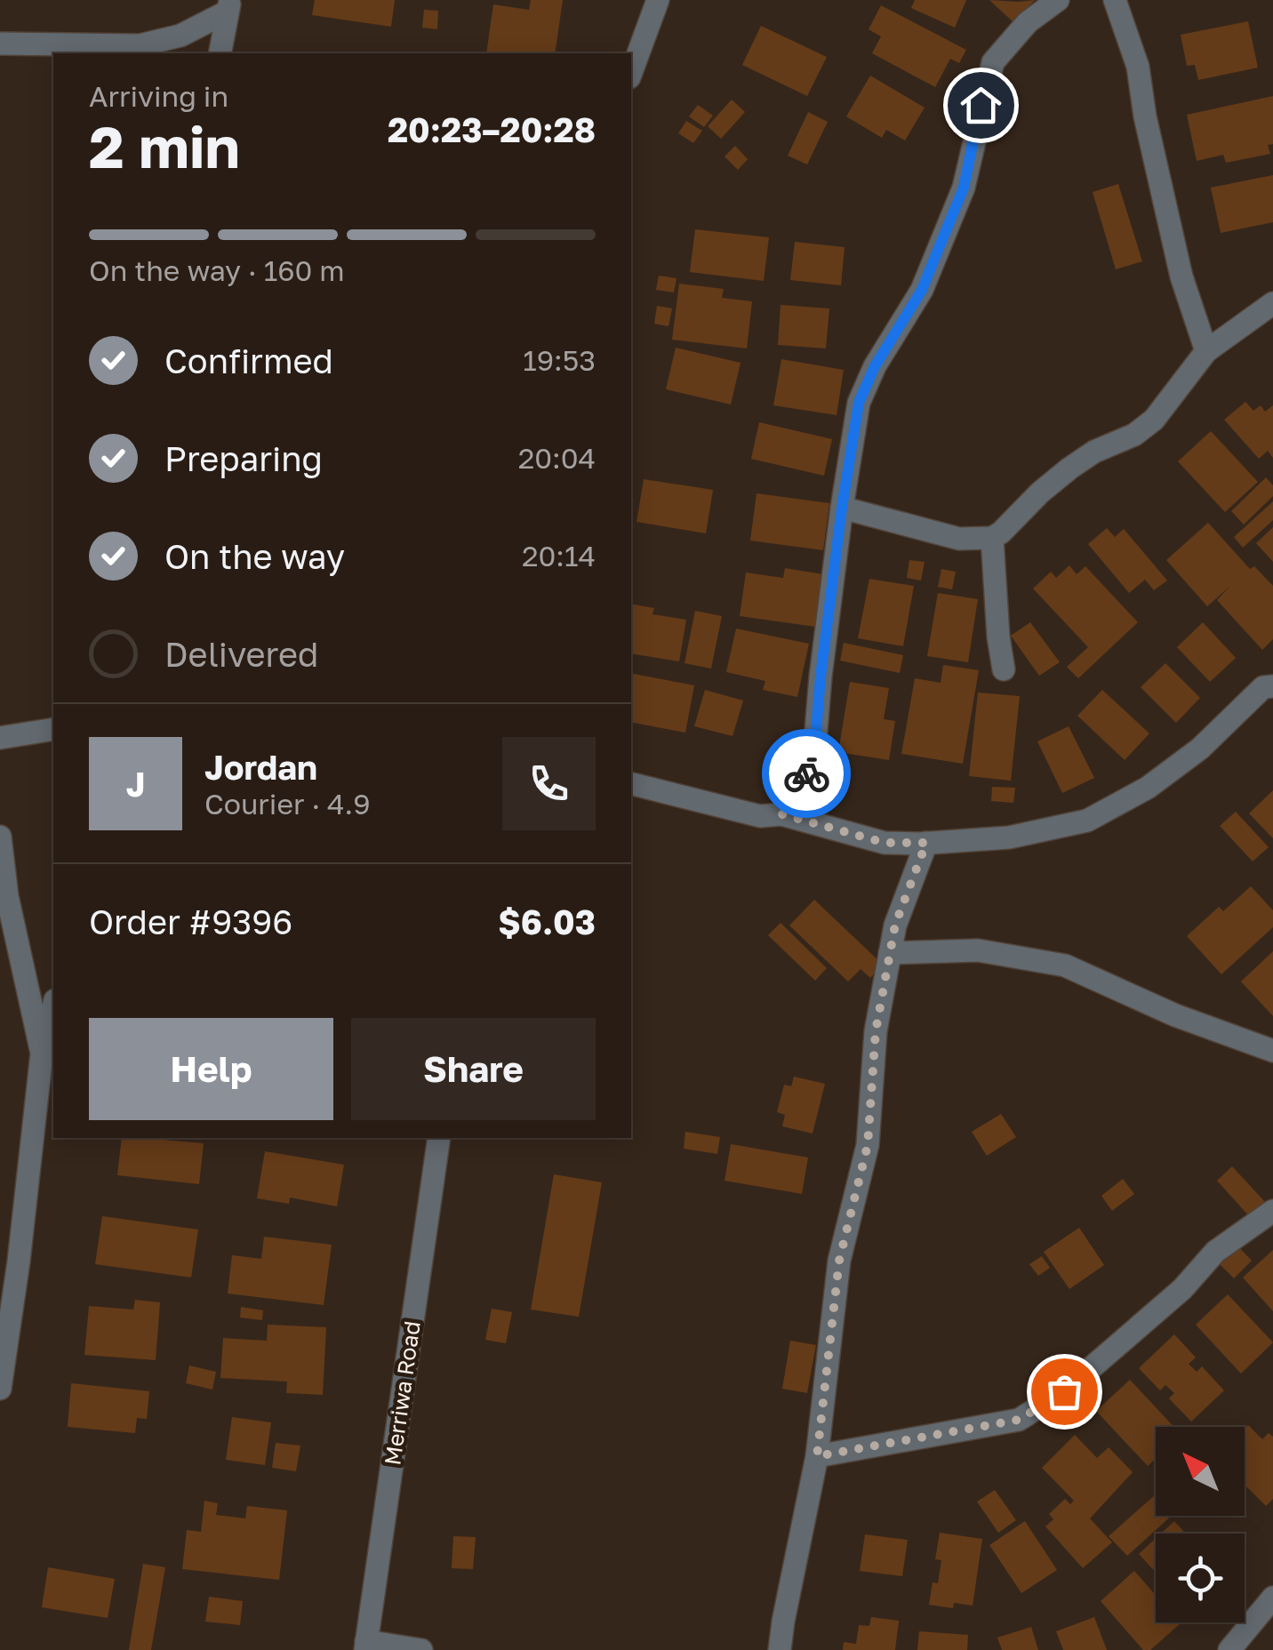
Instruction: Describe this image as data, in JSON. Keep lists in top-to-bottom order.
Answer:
{
  "streets": {
    "street": ["Merriwa Road"]
  },
  "north": "top left",
  "page": {
    "heading": ["2 min", "Arriving in", "20:23–20:28"],
    "panel": [
      "Jordan",
      "Courier · 4.9",
      "Order #9396",
      "$6.03"
    ],
    "bar": "On the way · 160 m",
    "list": [
      ["Confirmed", "19:53"],
      ["Preparing", "20:04"],
      ["On the way", "20:14"],
      "Delivered"
    ],
    "round": "J",
    "buttons": ["Help", "Share"]
  }
}
